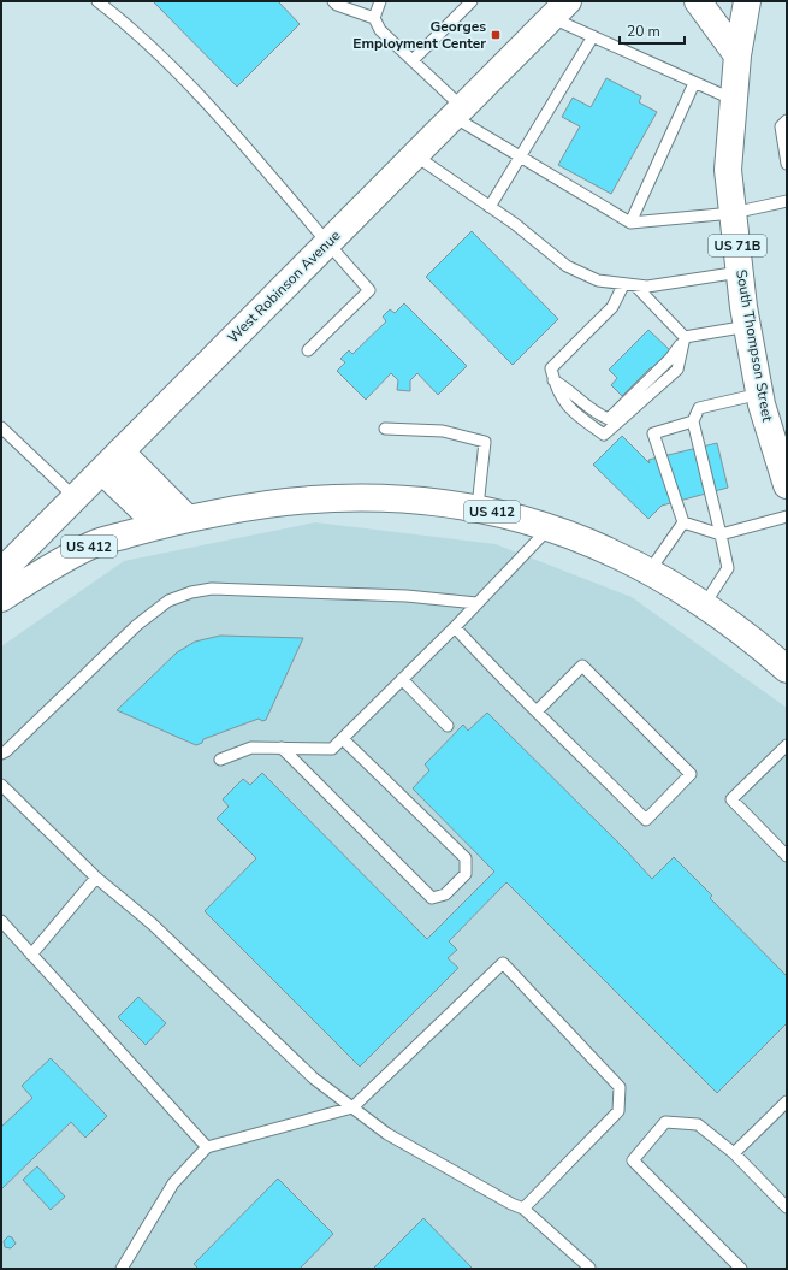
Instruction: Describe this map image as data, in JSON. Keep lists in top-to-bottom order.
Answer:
{
  "streets": {
    "highway": [
      "US 71B",
      "West Robinson Avenue",
      "South Thompson Street",
      "US 412"
    ]
  },
  "places": {
    "transit": ["Georges Employment Center"]
  },
  "scale_bar": "20 m"
}
